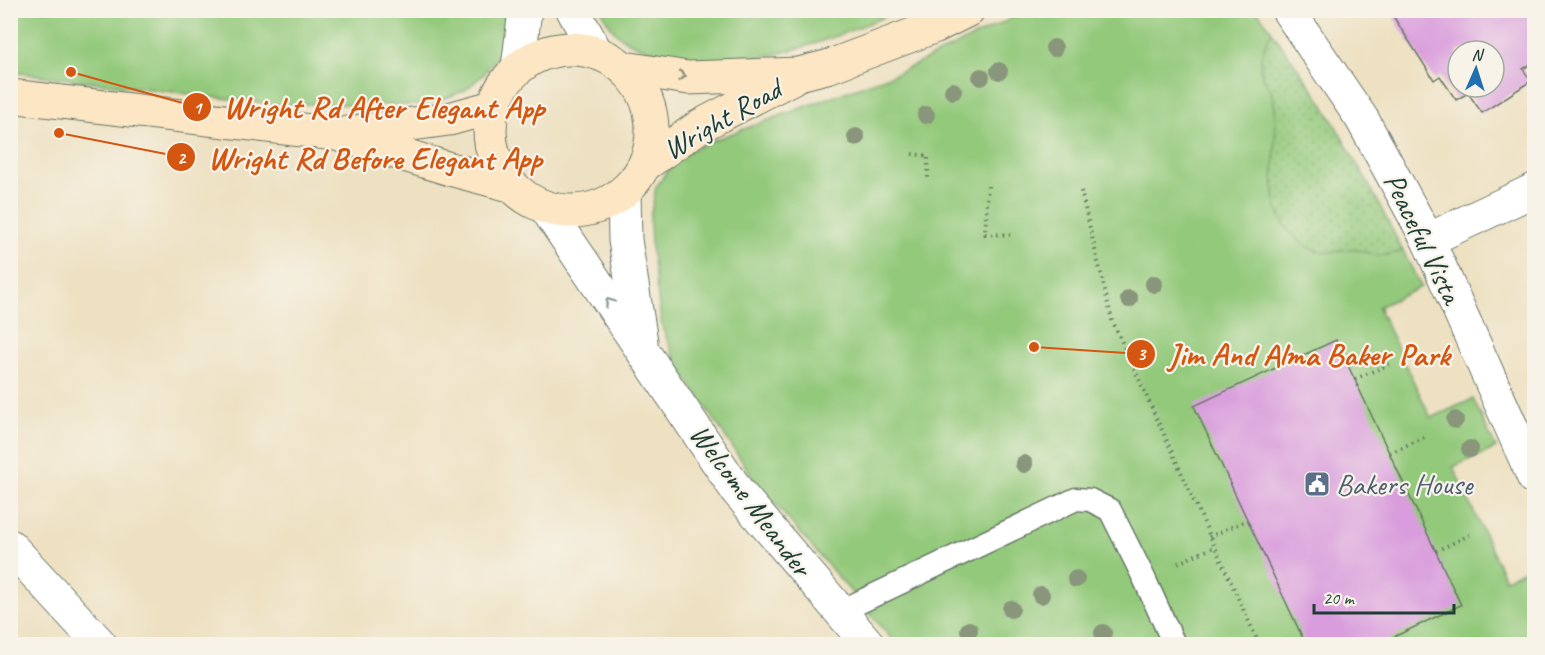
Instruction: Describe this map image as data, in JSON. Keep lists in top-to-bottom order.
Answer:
{
  "streets": {
    "street": ["Wright Road", "Peaceful Vista", "Welcome Meander"]
  },
  "crossings": [
    ["Wright Road", "Welcome Meander"]
  ],
  "places": {
    "other": ["Wright Rd After Elegant App", "Wright Rd Before Elegant App", "Jim And Alma Baker Park"],
    "public building": ["Bakers House"]
  },
  "scale_bar": "20 m",
  "north": "top"
}
